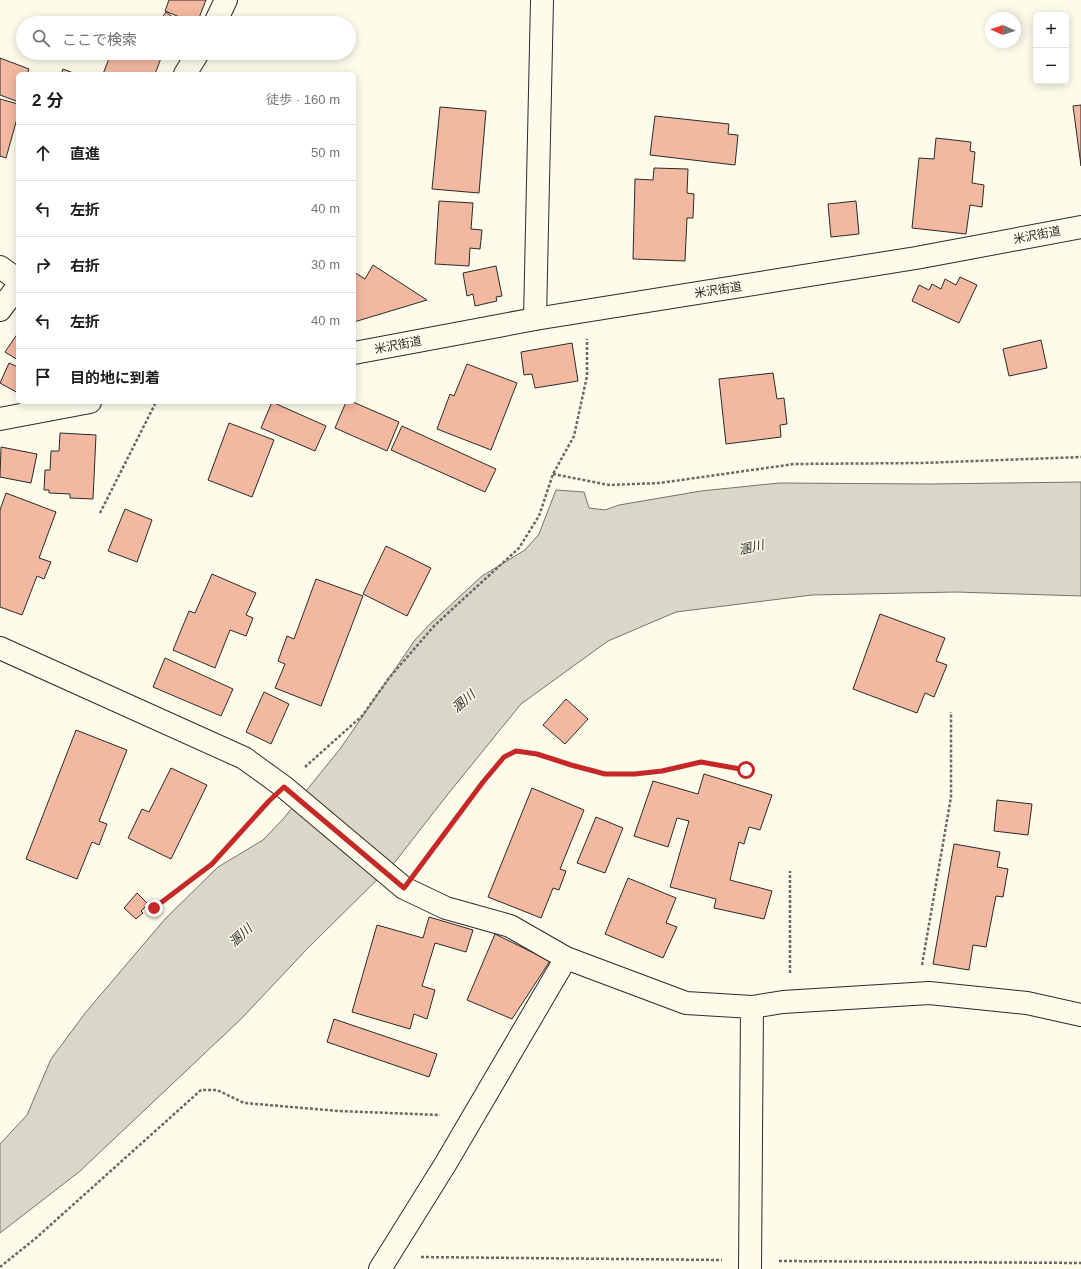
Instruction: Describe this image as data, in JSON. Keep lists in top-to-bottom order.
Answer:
{
  "streets": {
    "main road": ["米沢街道"]
  },
  "water": ["溷川"],
  "north": "left",
  "page": {
    "map_buttons": ["+", "−"],
    "search": "ここで検索",
    "heading": ["2 分", "徒歩 · 160 m"],
    "list": [
      ["直進", "50 m"],
      ["左折", "40 m"],
      ["右折", "30 m"],
      ["左折", "40 m"],
      "目的地に到着"
    ]
  }
}
